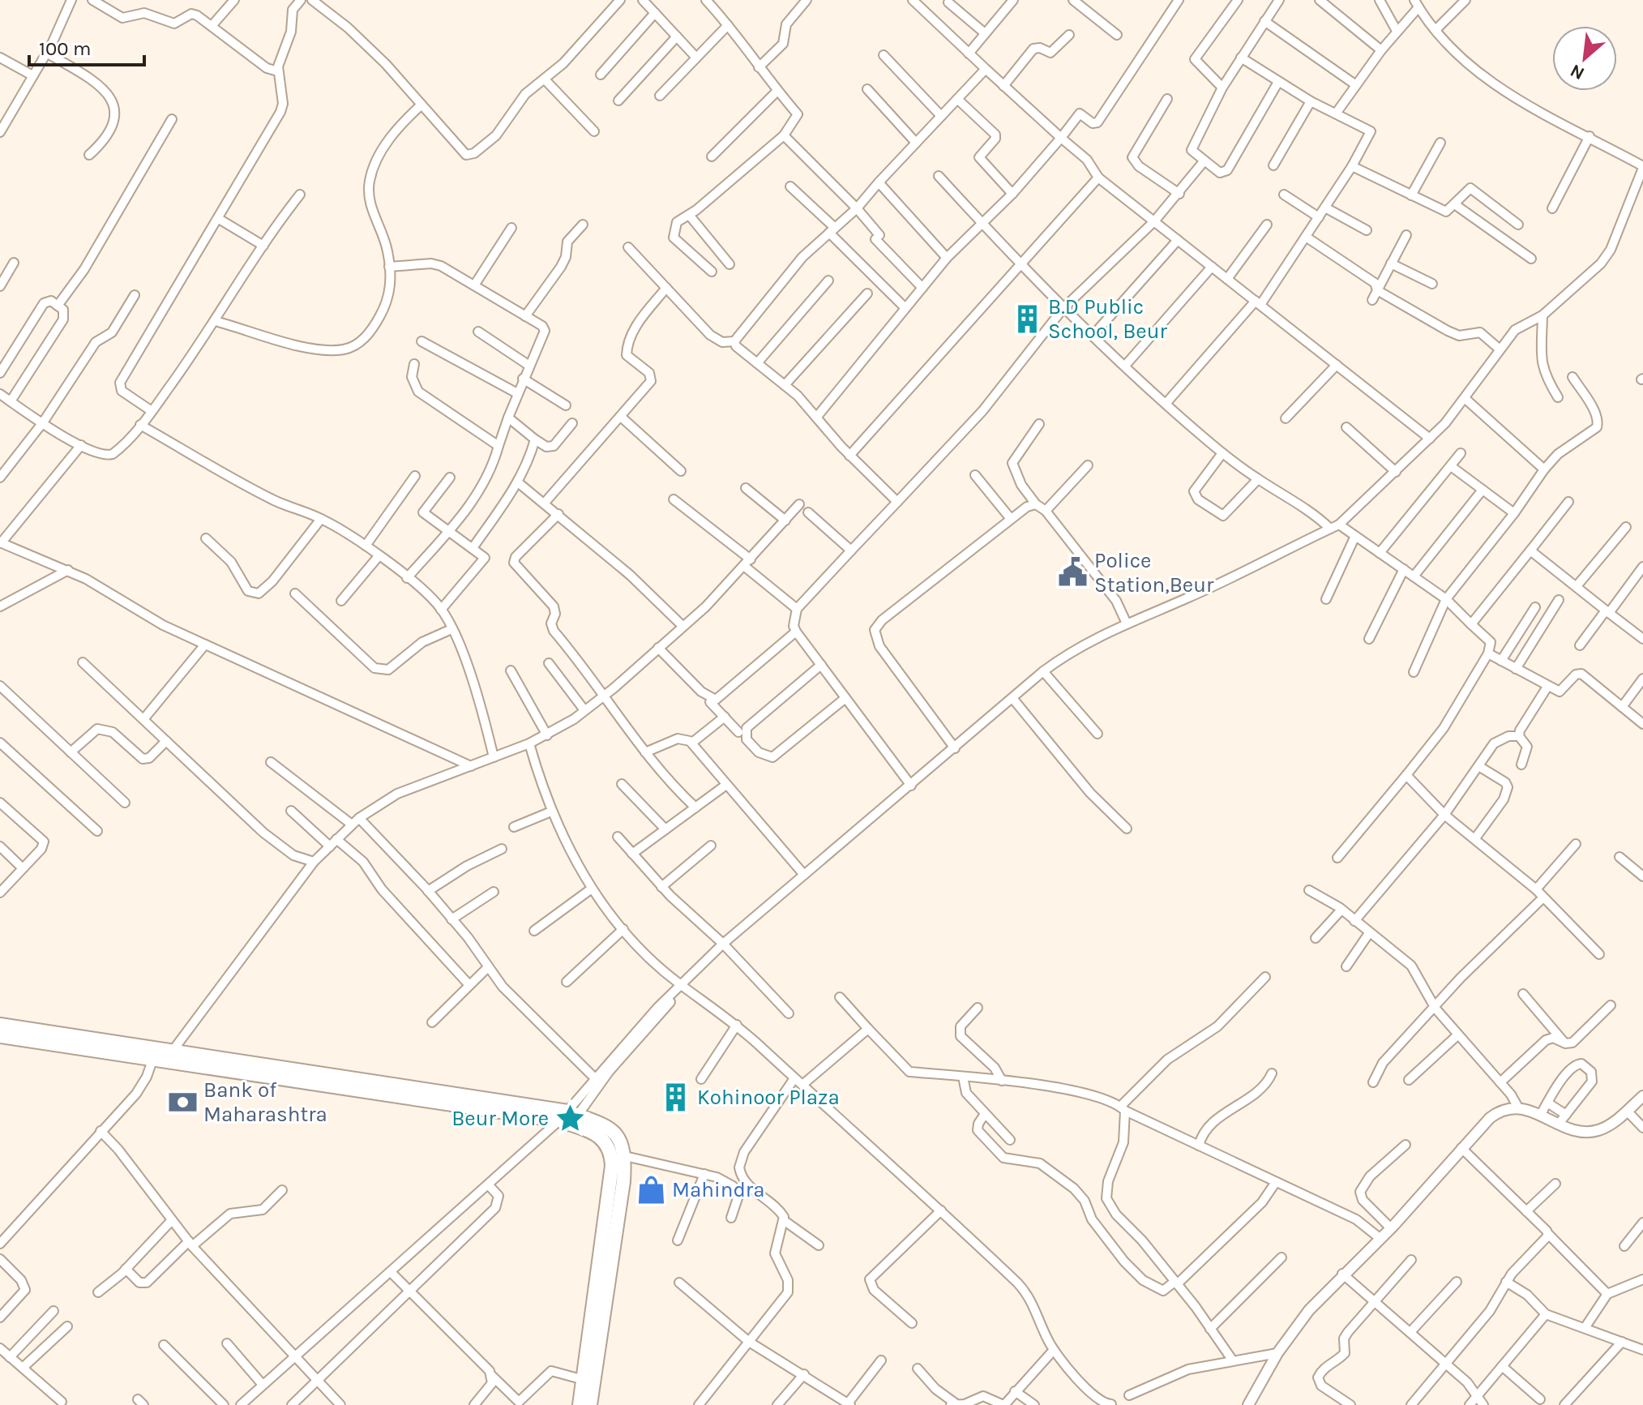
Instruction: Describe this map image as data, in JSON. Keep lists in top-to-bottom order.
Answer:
{
  "places": {
    "building": ["B.D Public School, Beur", "Kohinoor Plaza"],
    "public building": ["Police Station,Beur"],
    "bank": ["Bank of Maharashtra"],
    "place": ["Beur More"],
    "shop": ["Mahindra"]
  },
  "scale_bar": "100 m",
  "north": "bottom left"
}
